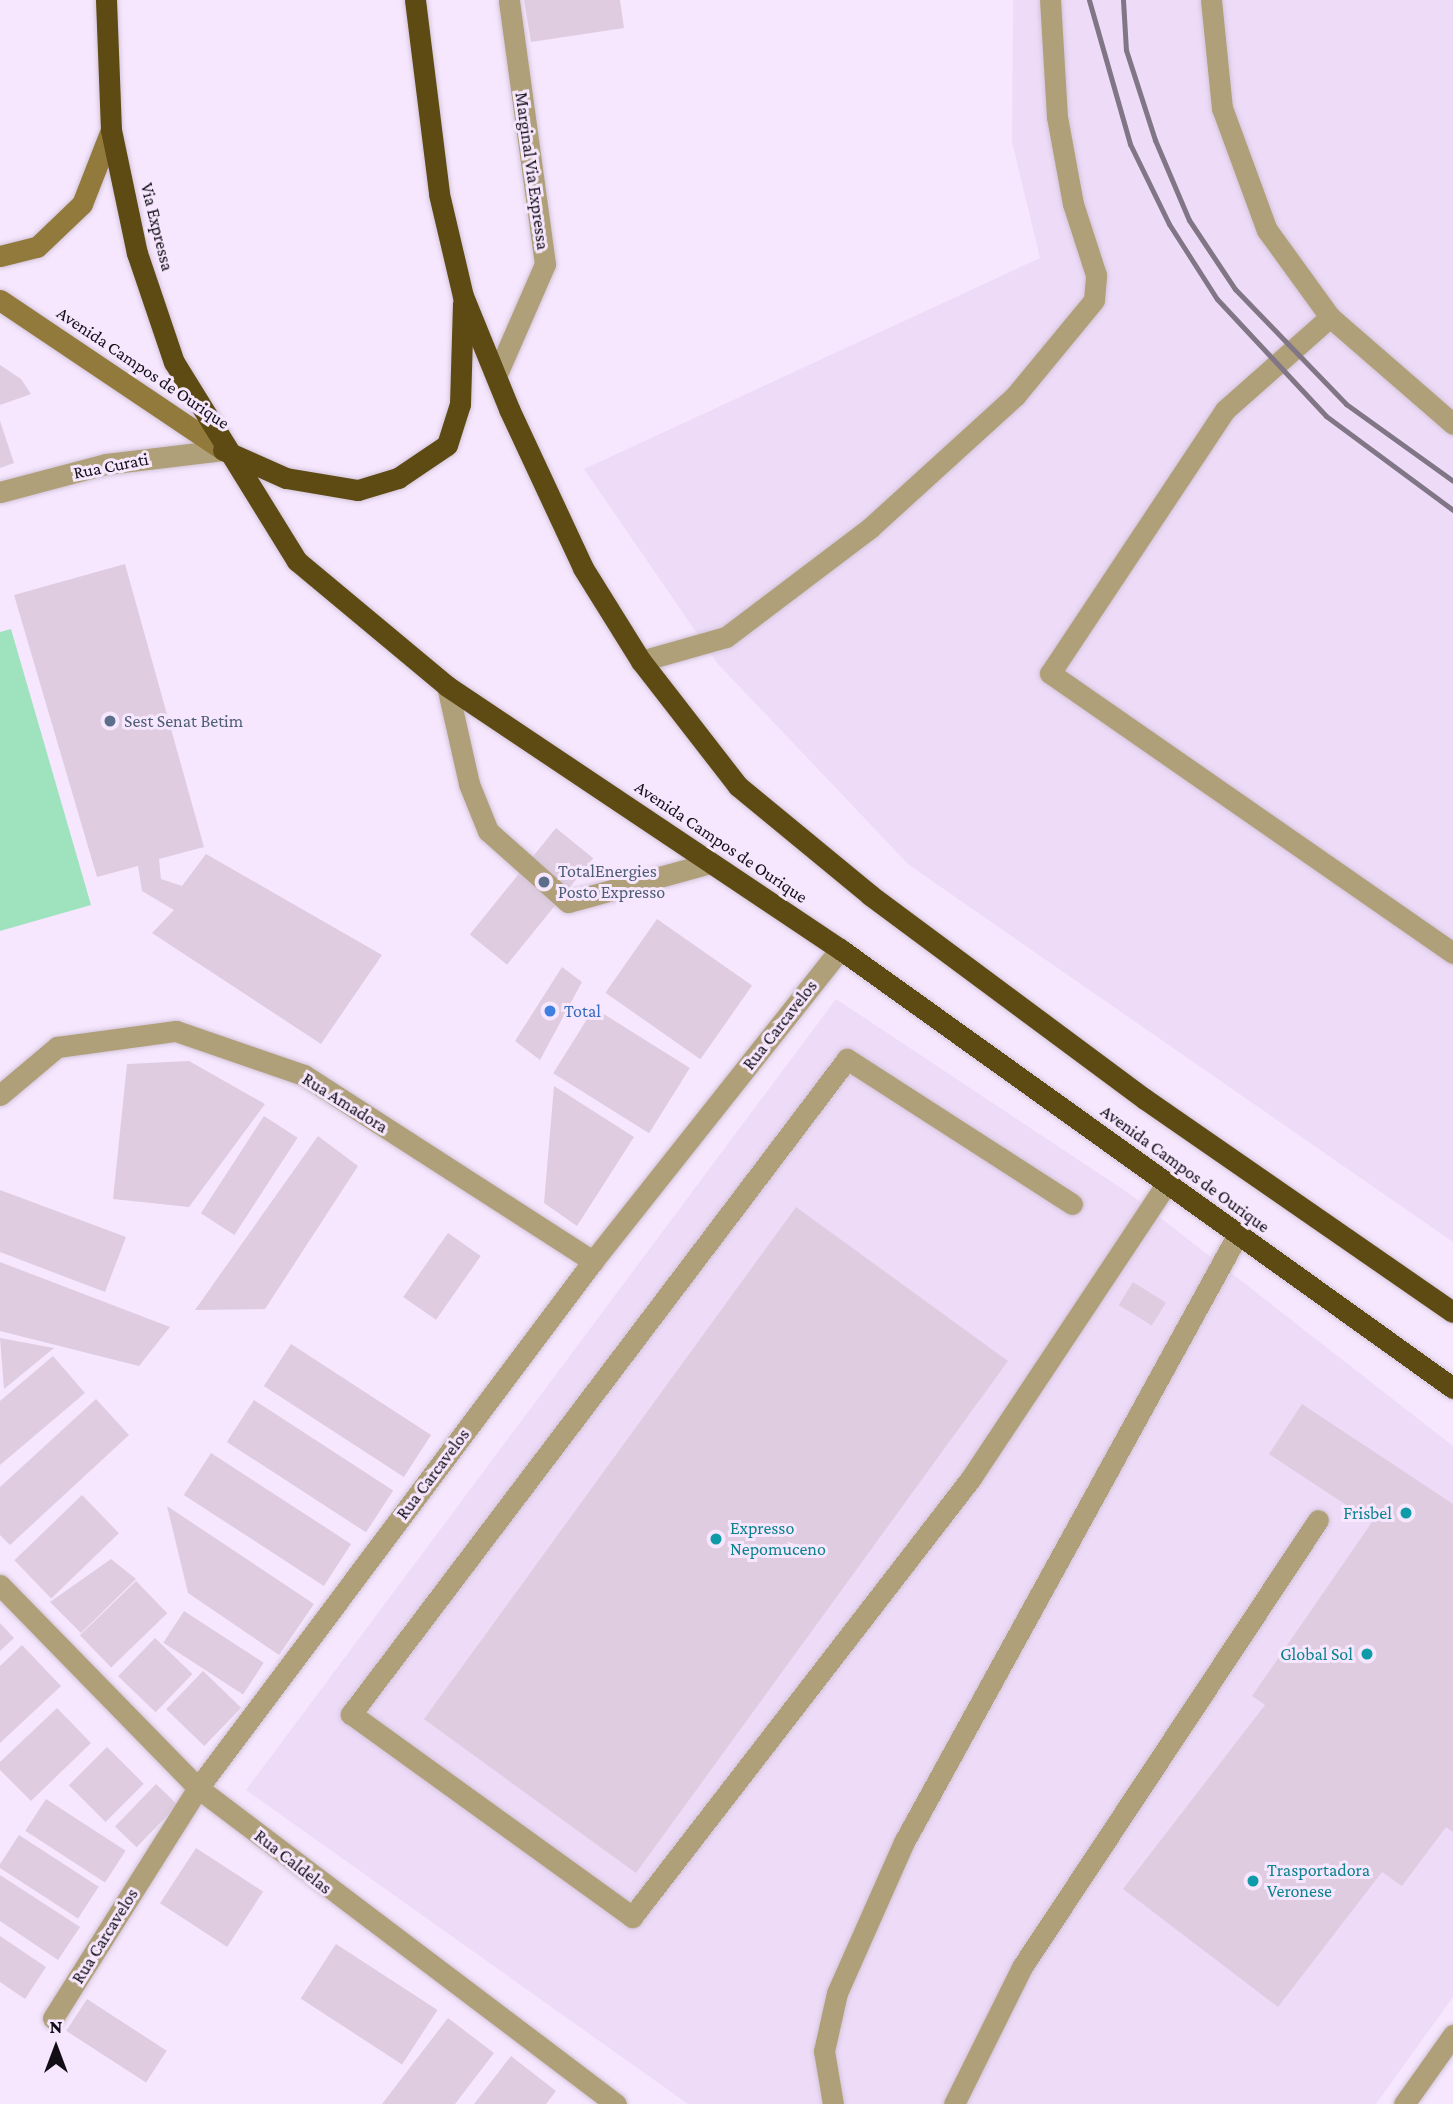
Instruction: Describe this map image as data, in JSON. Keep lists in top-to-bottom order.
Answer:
{
  "streets": {
    "highway": ["Via Expressa", "Avenida Campos de Ourique"],
    "street": [
      "Marginal Via Expressa",
      "Rua Curati",
      "Rua Carcavelos",
      "Rua Amadora",
      "Rua Caldelas"
    ]
  },
  "crossings": [
    ["Marginal Via Expressa", "Avenida Campos de Ourique"],
    ["Via Expressa", "Avenida Campos de Ourique"],
    ["Via Expressa", "Rua Curati"],
    ["Avenida Campos de Ourique", "Rua Curati"],
    ["Avenida Campos de Ourique", "Rua Carcavelos"],
    ["Rua Carcavelos", "Rua Amadora"],
    ["Rua Carcavelos", "Rua Caldelas"]
  ],
  "places": [
    "Sest Senat Betim",
    "TotalEnergies Posto Expresso",
    "Total",
    "Frisbel",
    "Expresso Nepomuceno",
    "Global Sol",
    "Trasportadora Veronese"
  ],
  "north": "top"
}
